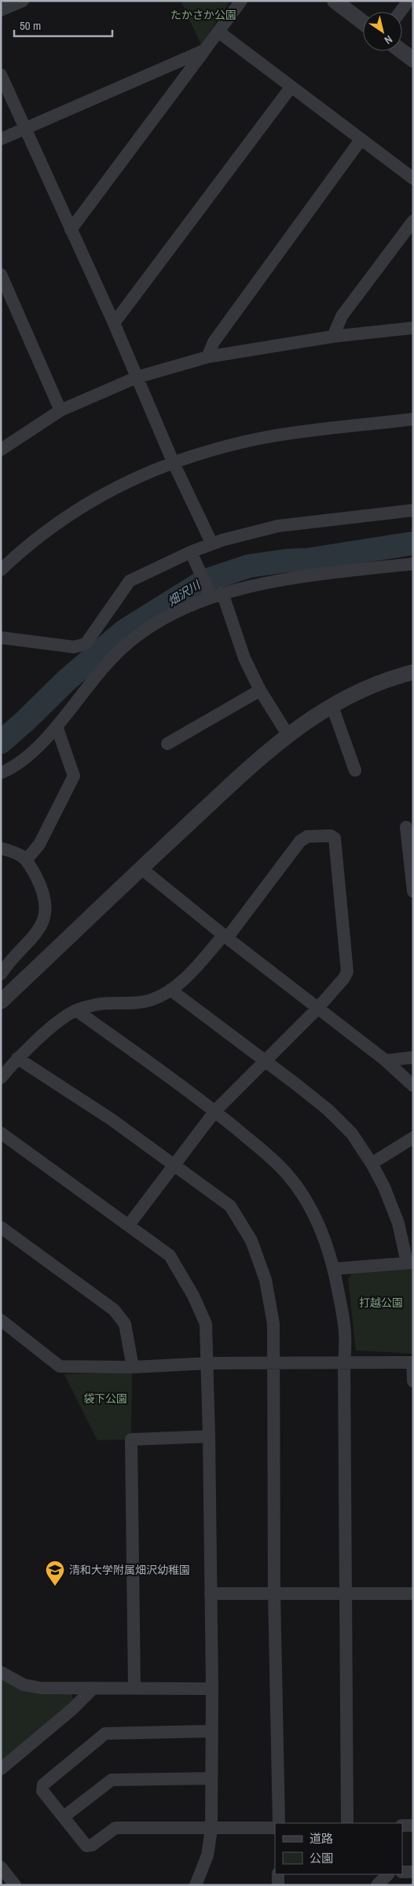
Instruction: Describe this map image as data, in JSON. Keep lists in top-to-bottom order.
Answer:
{
  "water": ["畑沢川"],
  "parks": ["たかさか公園", "打越公園", "袋下公園"],
  "places": {
    "school or university": ["清和大学附属畑沢幼稚園"]
  },
  "legend": ["道路", "公園"],
  "scale_bar": "50 m",
  "north": "bottom right"
}
